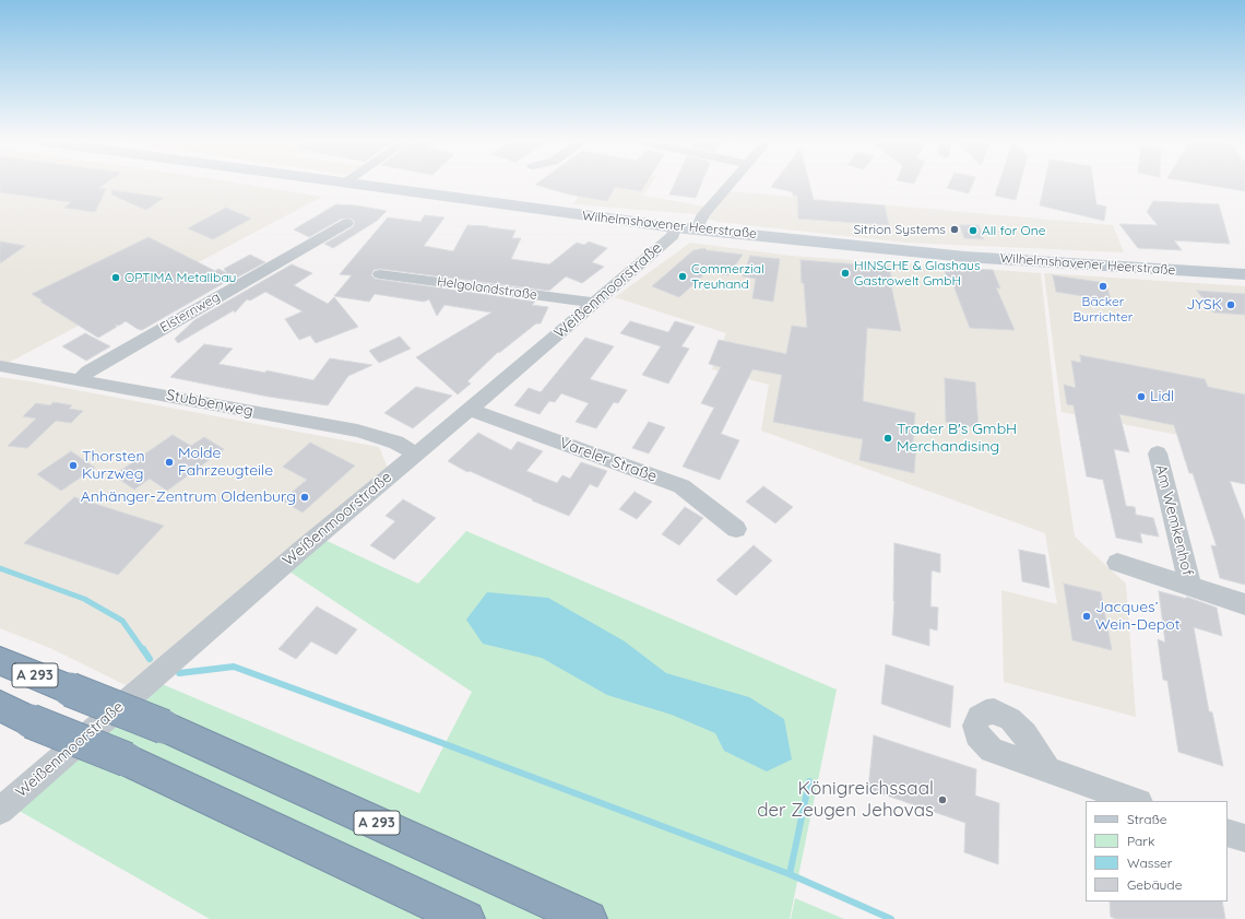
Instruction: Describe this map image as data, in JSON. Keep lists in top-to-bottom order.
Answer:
{
  "streets": {
    "highway": ["A 293"],
    "street": [
      "Wilhelmshavener Heerstraße",
      "Helgolandstraße",
      "Weißenmoorstraße",
      "Elsternweg",
      "Stubbenweg",
      "Vareler Straße",
      "Am Wemkenhof"
    ]
  },
  "crossings": [
    ["Wilhelmshavener Heerstraße", "Weißenmoorstraße"],
    ["Helgolandstraße", "Weißenmoorstraße"],
    ["Weißenmoorstraße", "Stubbenweg"],
    ["Weißenmoorstraße", "Vareler Straße"],
    ["Elsternweg", "Stubbenweg"]
  ],
  "places": [
    "Sitrion Systems",
    "All for One",
    "HINSCHE & Glashaus Gastrowelt GmbH",
    "Commerzial Treuhand",
    "OPTIMA Metallbau",
    "Bäcker Burrichter",
    "JYSK",
    "Lidl",
    "Trader B's GmbH Merchandising",
    "Molde Fahrzeugteile",
    "Thorsten Kurzweg",
    "Anhänger-Zentrum Oldenburg",
    "Jacques’ Wein-Depot",
    "Königreichssaal der Zeugen Jehovas"
  ],
  "legend": [
    "Straße",
    "Park",
    "Wasser",
    "Gebäude"
  ]
}
